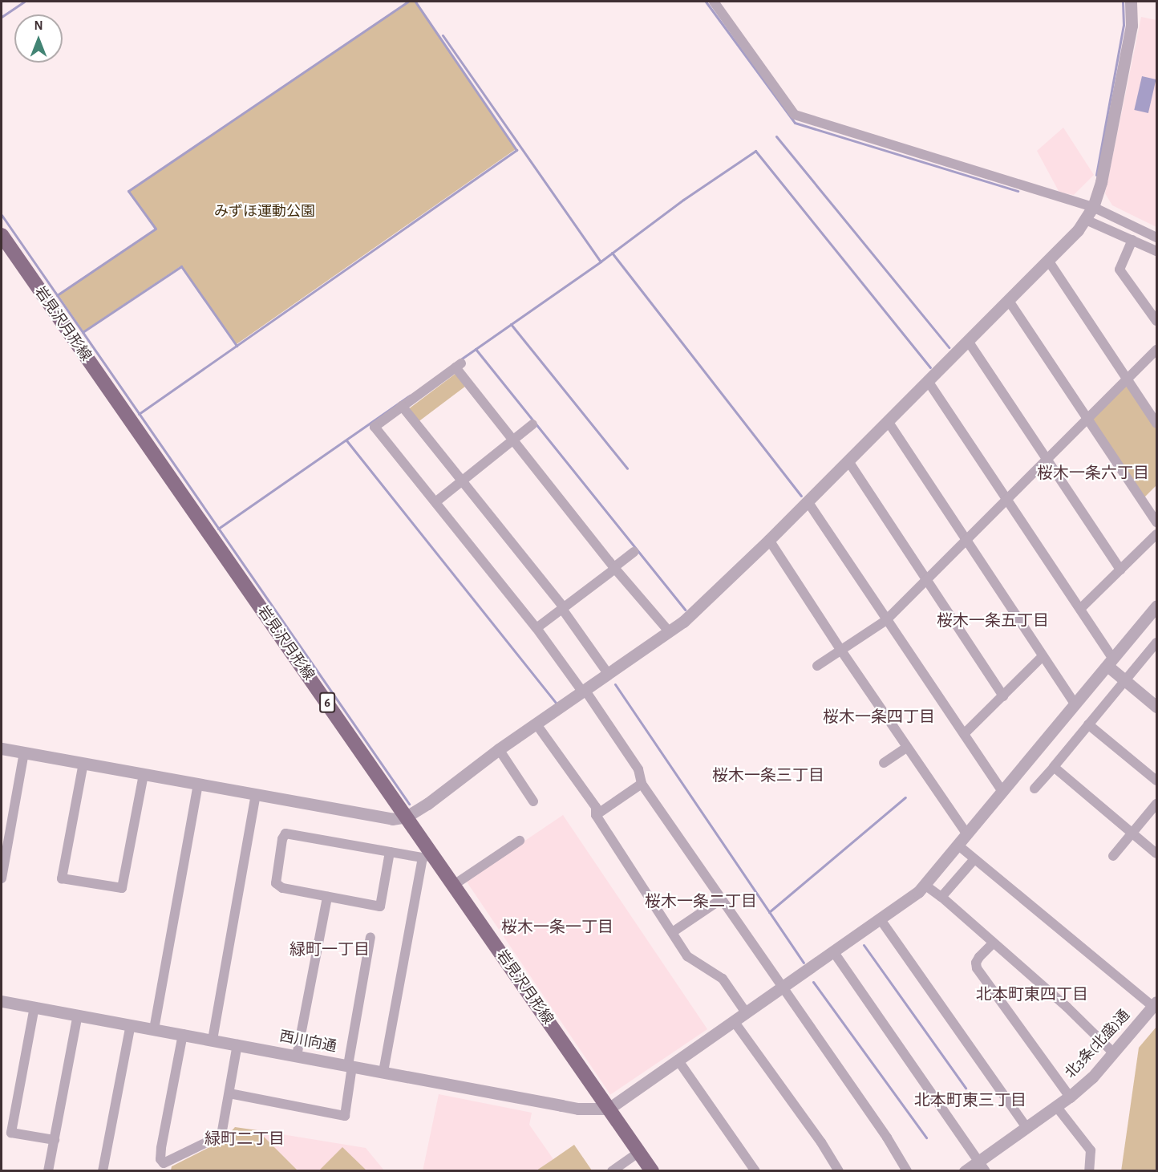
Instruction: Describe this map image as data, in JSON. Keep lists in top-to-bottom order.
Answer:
{
  "streets": {
    "main road": ["岩見沢月形線", "6"],
    "street": ["西川向通", "北3条(北盛)通"]
  },
  "crossings": [
    ["岩見沢月形線", "西川向通"]
  ],
  "districts": [
    "桜木一条六丁目",
    "桜木一条五丁目",
    "桜木一条四丁目",
    "桜木一条三丁目",
    "桜木一条二丁目",
    "桜木一条一丁目",
    "緑町一丁目",
    "北本町東四丁目",
    "北本町東三丁目",
    "緑町二丁目"
  ],
  "parks": ["みずほ運動公園"],
  "north": "top"
}
